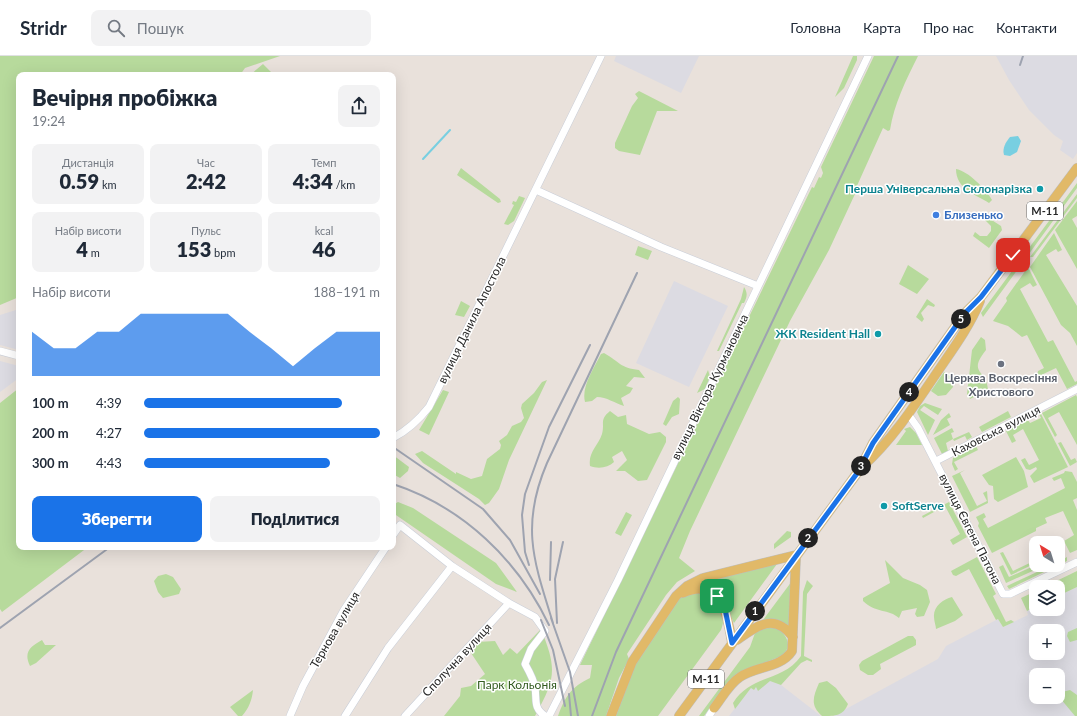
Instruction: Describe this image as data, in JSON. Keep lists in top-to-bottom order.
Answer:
{
  "streets": {
    "main road": ["М-11"],
    "street": [
      "вулиця Данила Апостола",
      "вулиця Віктора Курмановича",
      "Каховська вулиця",
      "вулиця Євгена Патона",
      "Тернова вулиця",
      "Сполучна вулиця"
    ]
  },
  "crossings": [
    ["М-11", "вулиця Євгена Патона"],
    ["Каховська вулиця", "вулиця Євгена Патона"]
  ],
  "parks": ["Парк Кольонія"],
  "places": [
    "Перша Універсальна Склонарізка",
    "Близенько",
    "ЖК Resident Hall",
    "Церква Воскресіння Христового",
    "SoftServe"
  ],
  "north": "top left",
  "page": {
    "header": "Stridr",
    "search": "Пошук",
    "nav": [
      "Головна",
      "Карта",
      "Про нас",
      "Контакти"
    ],
    "heading": ["Вечірня пробіжка", "19:24"],
    "stats": [
      ["Дистанція", "0.59 km"],
      ["Час", "2:42"],
      ["Темп", "4:34 /km"],
      ["Набір висоти", "4 m"],
      ["Пульс", "153 bpm"],
      ["kcal", "46"]
    ],
    "chart": ["Набір висоти", "188–191 m"],
    "pins": [
      "5",
      "4",
      "3",
      "2",
      "1"
    ],
    "list": [
      {
        "name": "100 m",
        "note": "4:39"
      },
      {
        "name": "200 m",
        "note": "4:27"
      },
      {
        "name": "300 m",
        "note": "4:43"
      }
    ],
    "buttons": ["Зберегти", "Поділитися"],
    "map_buttons": ["+", "−"]
  }
}
